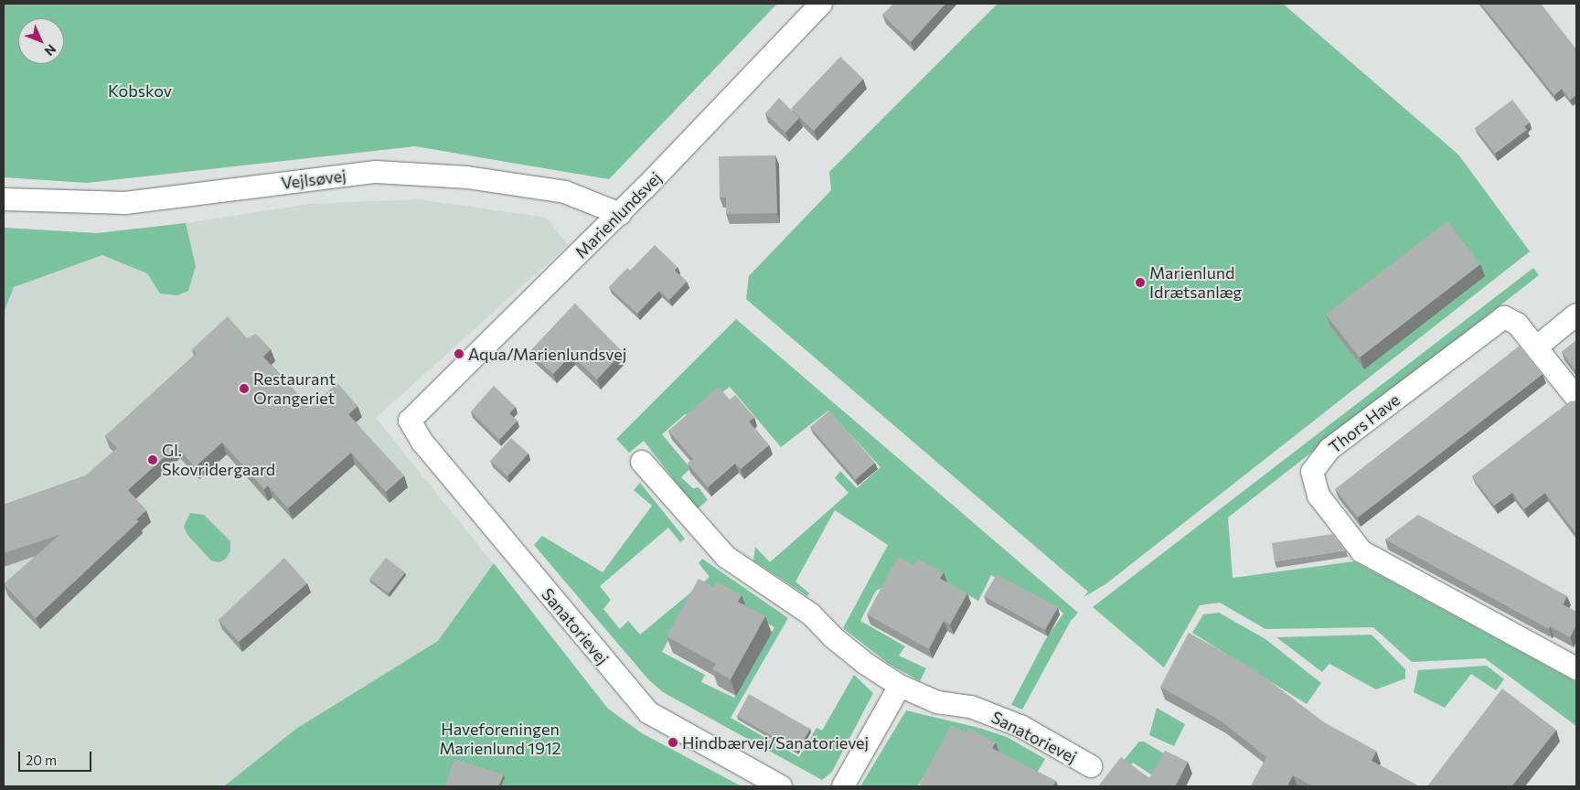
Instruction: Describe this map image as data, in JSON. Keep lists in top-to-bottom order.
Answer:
{
  "streets": {
    "street": [
      "Vejlsøvej",
      "Marienlundsvej",
      "Thors Have",
      "Sanatorievej"
    ]
  },
  "crossings": [
    ["Vejlsøvej", "Marienlundsvej"],
    ["Marienlundsvej", "Sanatorievej"]
  ],
  "parks": ["Kobskov", "Haveforeningen Marienlund 1912"],
  "places": [
    "Marienlund Idrætsanlæg",
    "Aqua/Marienlundsvej",
    "Restaurant Orangeriet",
    "Gl. Skovridergaard",
    "Hindbærvej/Sanatorievej"
  ],
  "scale_bar": "20 m",
  "north": "bottom right"
}
